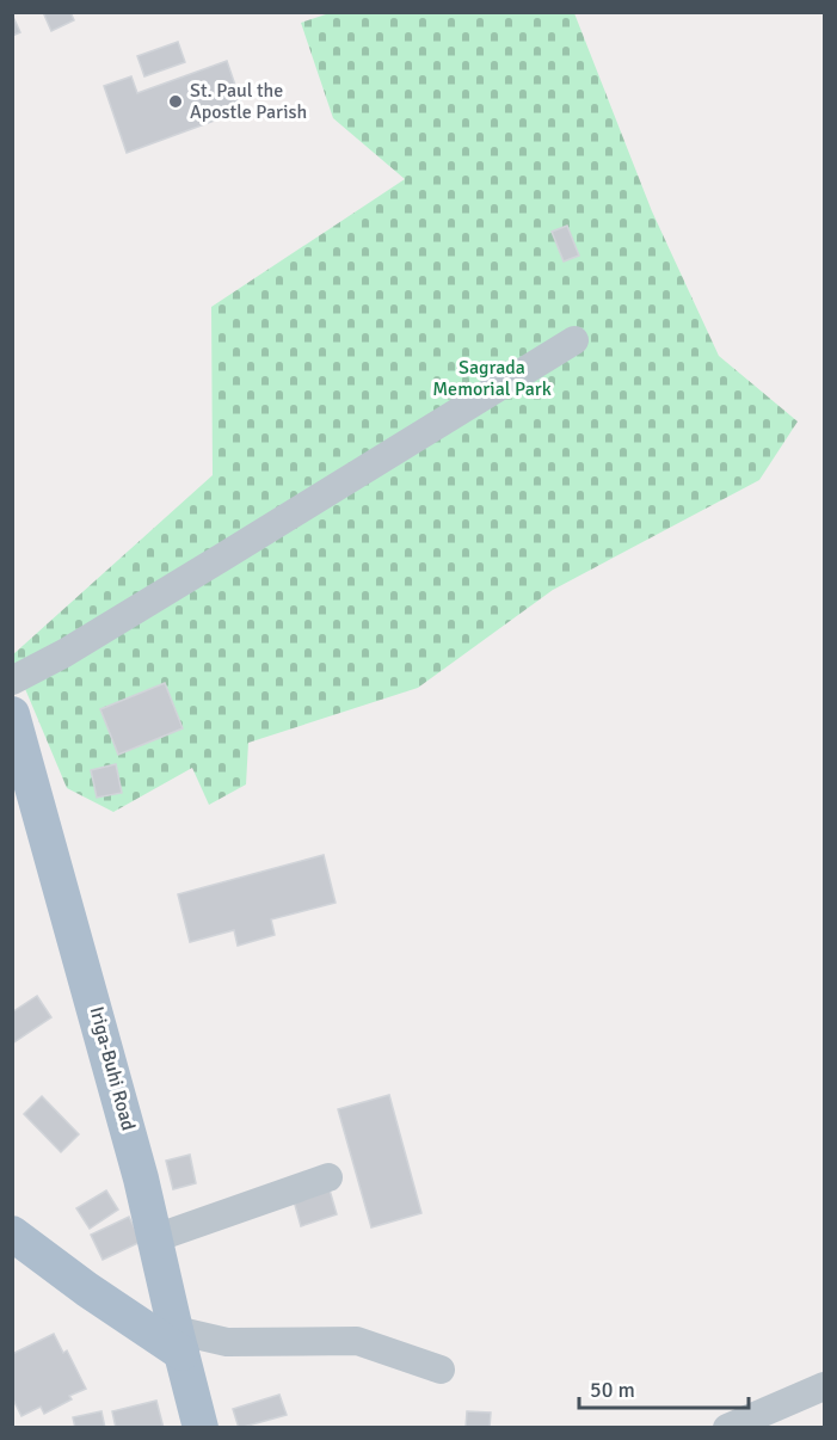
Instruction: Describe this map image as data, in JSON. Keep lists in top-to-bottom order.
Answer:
{
  "streets": {
    "main road": ["Iriga-Buhi Road"]
  },
  "parks": ["Sagrada Memorial Park"],
  "places": ["St. Paul the Apostle Parish"],
  "scale_bar": "50 m"
}
